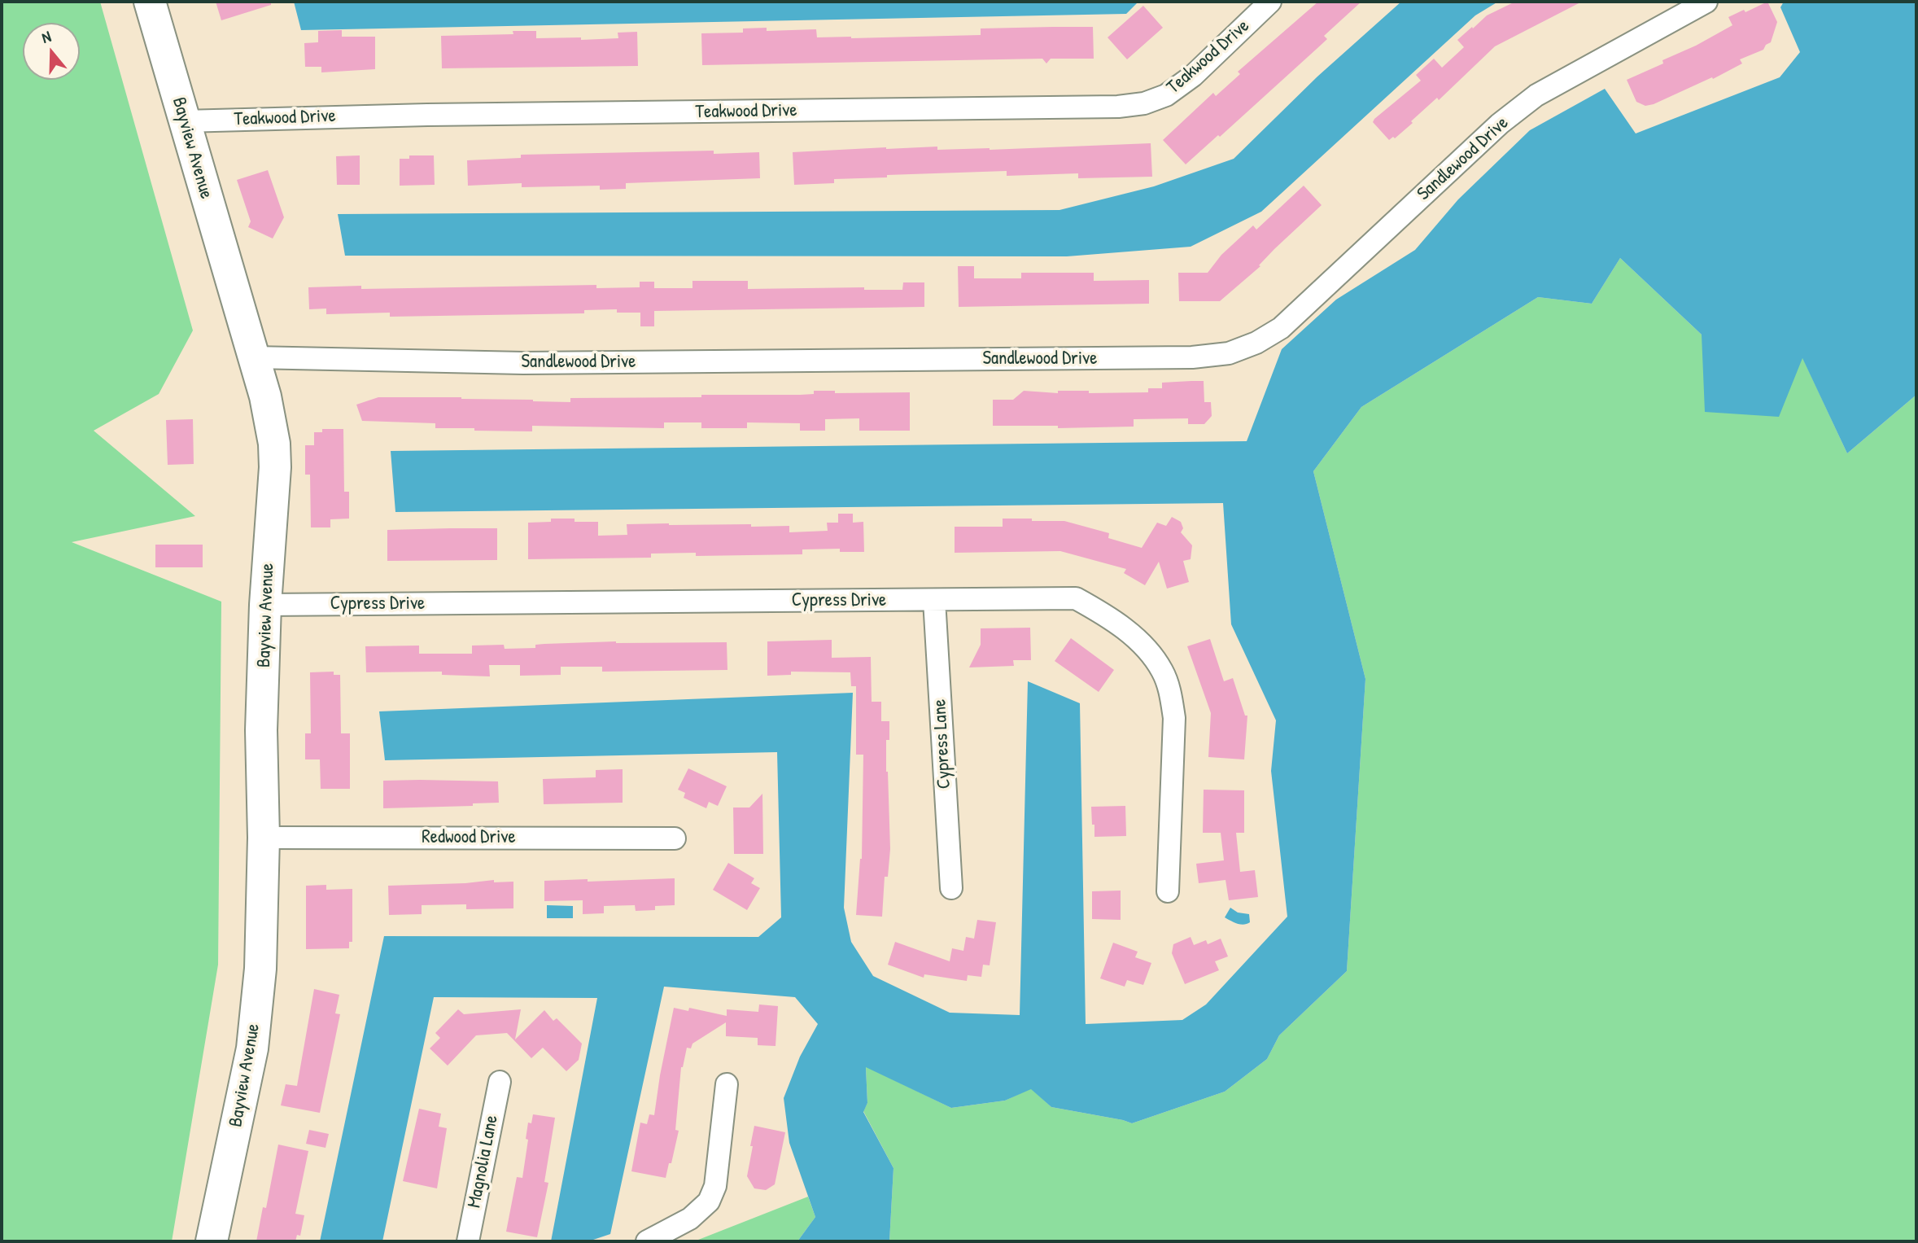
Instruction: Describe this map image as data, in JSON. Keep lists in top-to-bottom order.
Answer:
{
  "streets": {
    "main road": ["Bayview Avenue"],
    "street": [
      "Teakwood Drive",
      "Sandlewood Drive",
      "Cypress Drive",
      "Cypress Lane",
      "Redwood Drive",
      "Magnolia Lane"
    ]
  },
  "crossings": [
    ["Teakwood Drive", "Bayview Avenue"],
    ["Bayview Avenue", "Sandlewood Drive"],
    ["Bayview Avenue", "Cypress Drive"],
    ["Bayview Avenue", "Redwood Drive"],
    ["Cypress Drive", "Cypress Lane"]
  ],
  "north": "top"
}
